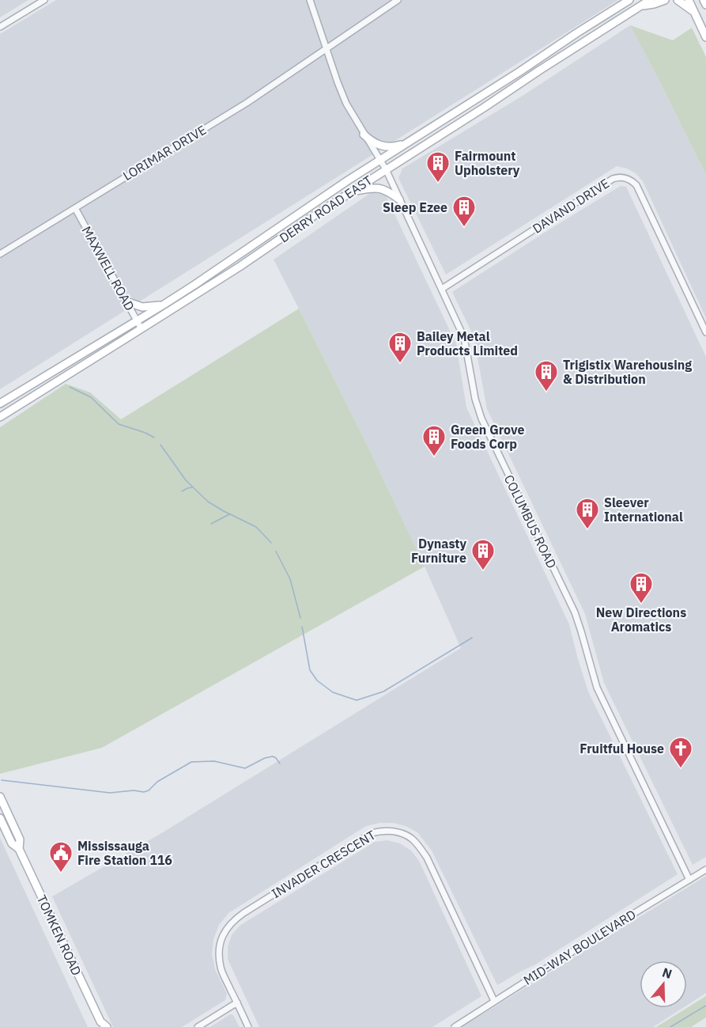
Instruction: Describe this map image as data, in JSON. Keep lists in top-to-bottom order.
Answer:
{
  "streets": {
    "main road": ["DERRY ROAD EAST", "TOMKEN ROAD"],
    "street": [
      "LORIMAR DRIVE",
      "DAVAND DRIVE",
      "MAXWELL ROAD",
      "COLUMBUS ROAD",
      "INVADER CRESCENT",
      "MID-WAY BOULEVARD"
    ]
  },
  "crossings": [
    ["LORIMAR DRIVE", "MAXWELL ROAD"],
    ["LORIMAR DRIVE", "COLUMBUS ROAD"],
    ["DAVAND DRIVE", "COLUMBUS ROAD"],
    ["DERRY ROAD EAST", "MAXWELL ROAD"],
    ["DERRY ROAD EAST", "COLUMBUS ROAD"],
    ["COLUMBUS ROAD", "MID-WAY BOULEVARD"],
    ["INVADER CRESCENT", "MID-WAY BOULEVARD"]
  ],
  "places": {
    "building": [
      "Fairmount Upholstery",
      "Sleep Ezee",
      "Bailey Metal Products Limited",
      "Trigistix Warehousing & Distribution",
      "Green Grove Foods Corp",
      "Sleever International",
      "Dynasty Furniture",
      "New Directions Aromatics"
    ],
    "church": ["Fruitful House"],
    "public building": ["Mississauga Fire Station 116"]
  },
  "north": "top"
}
